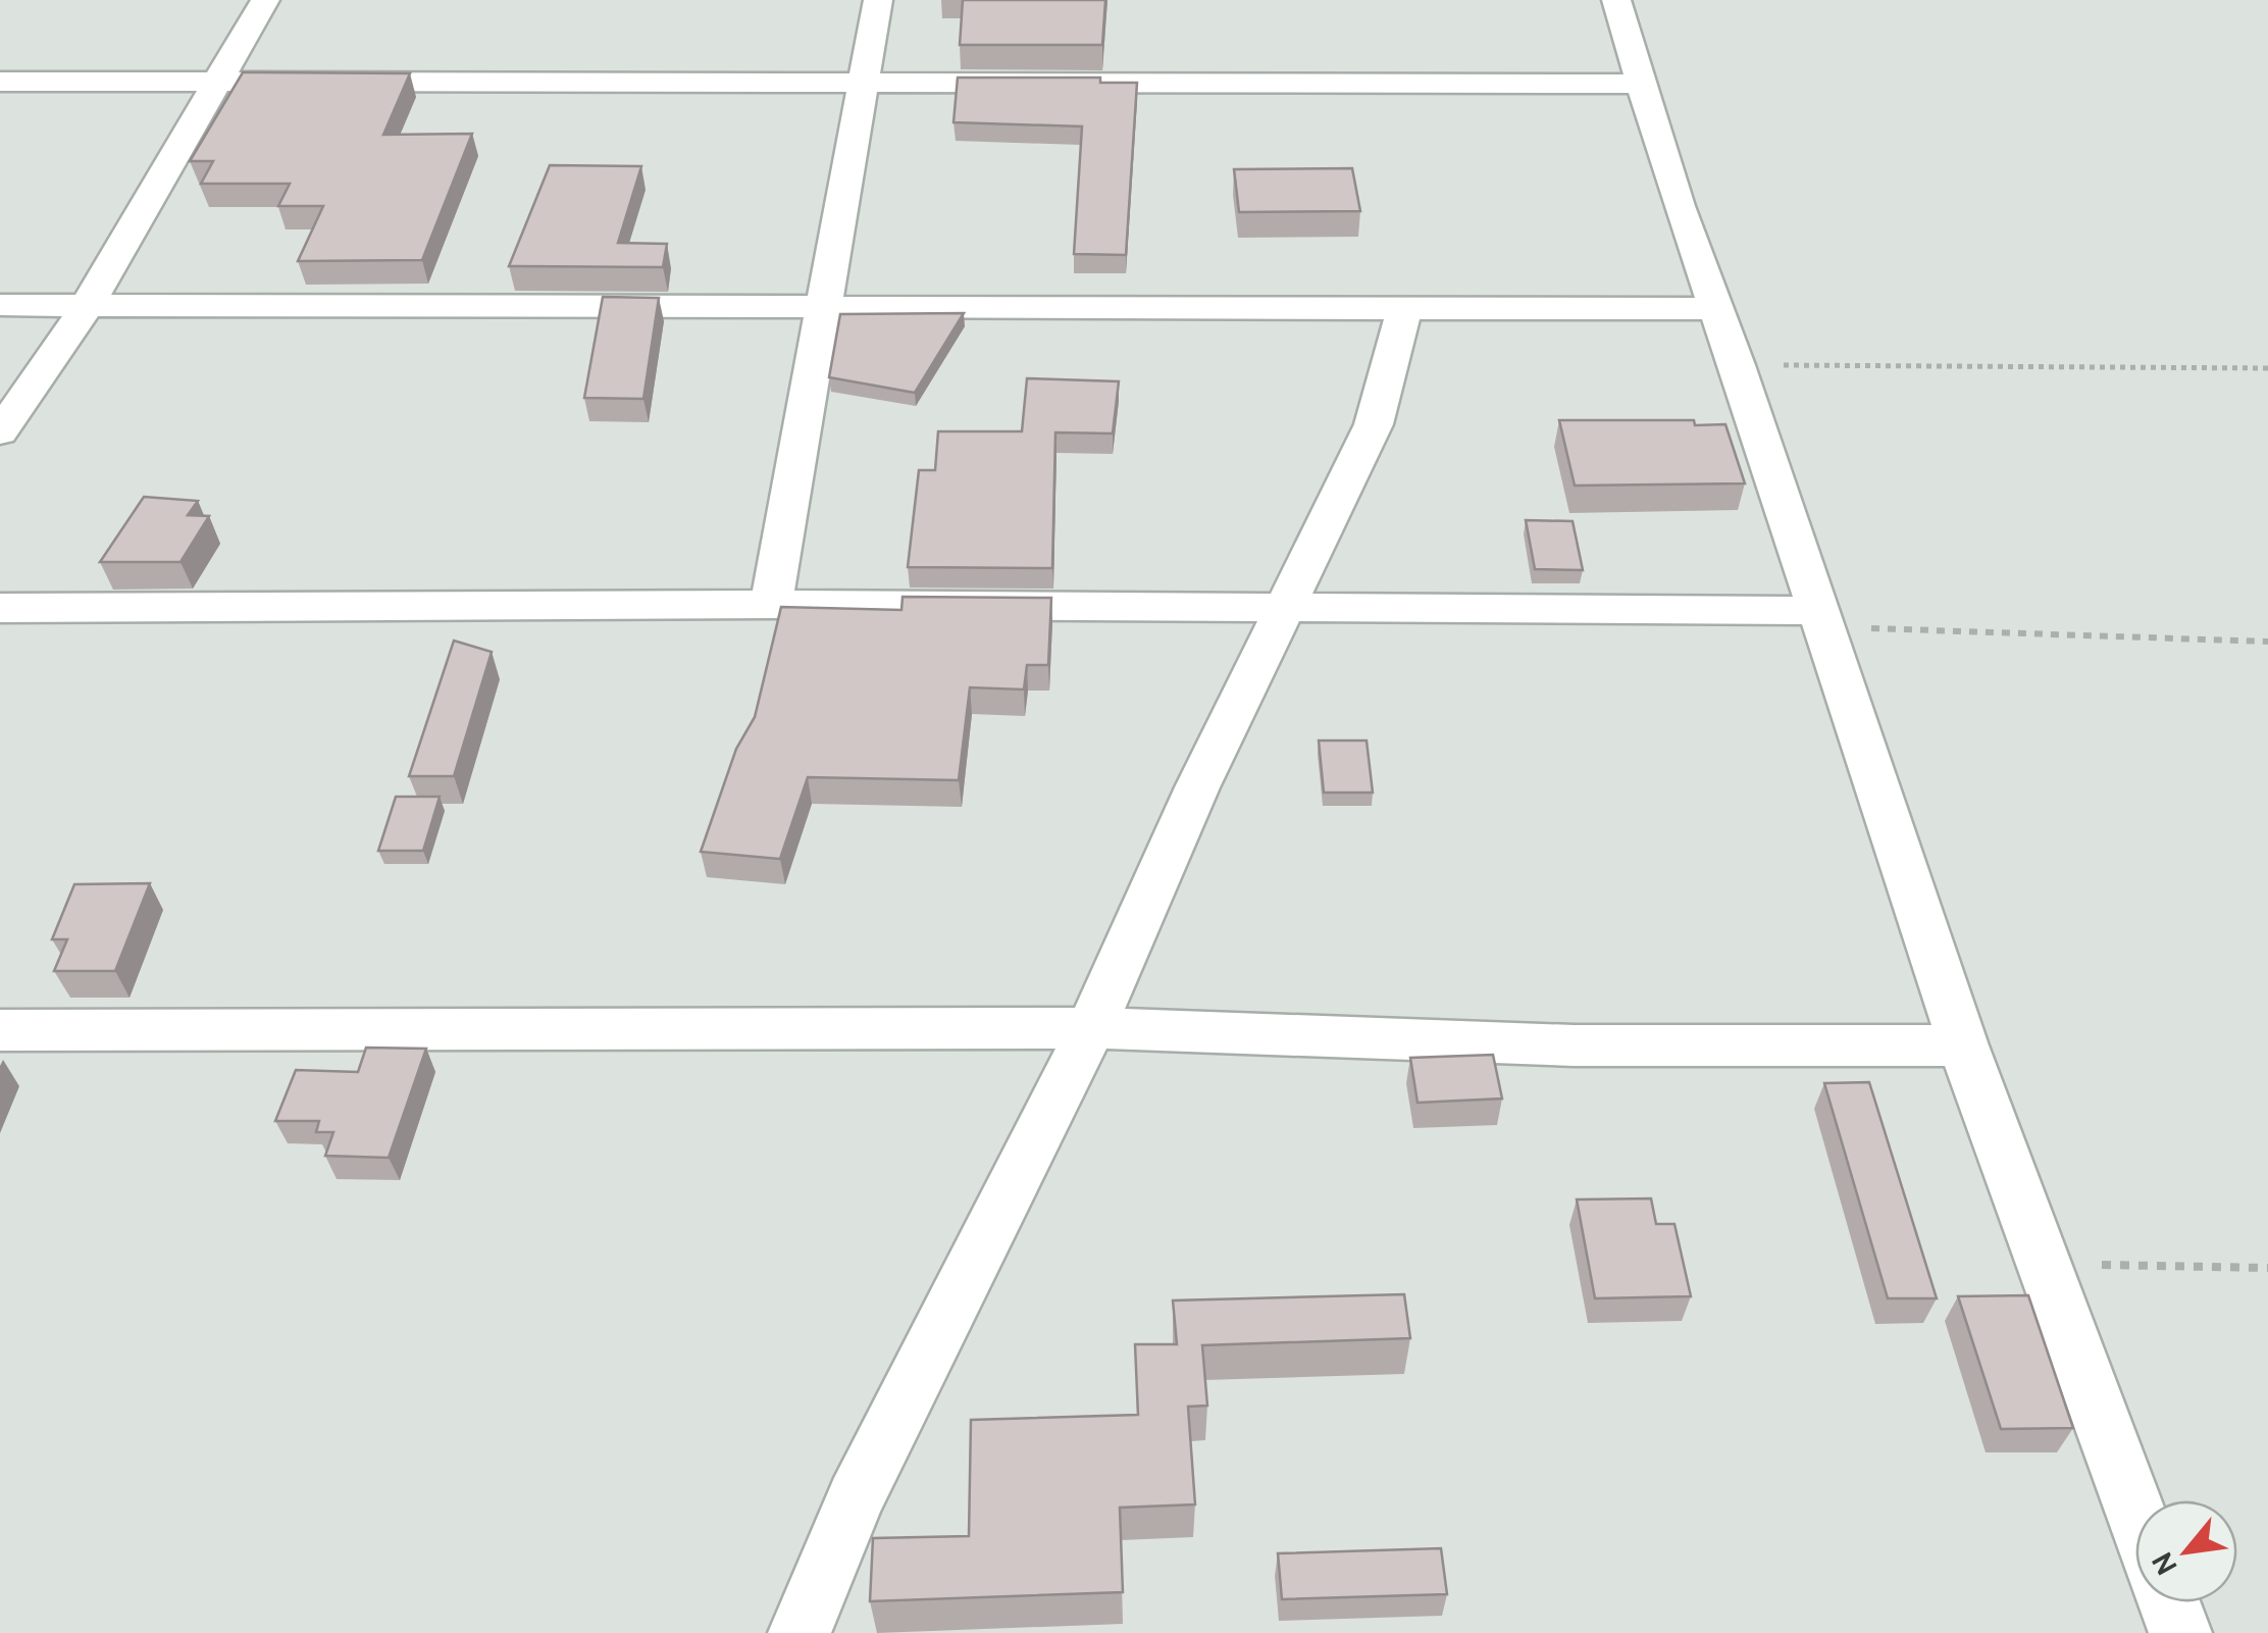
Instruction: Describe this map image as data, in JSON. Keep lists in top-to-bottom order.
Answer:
{
  "north": "bottom left"
}
